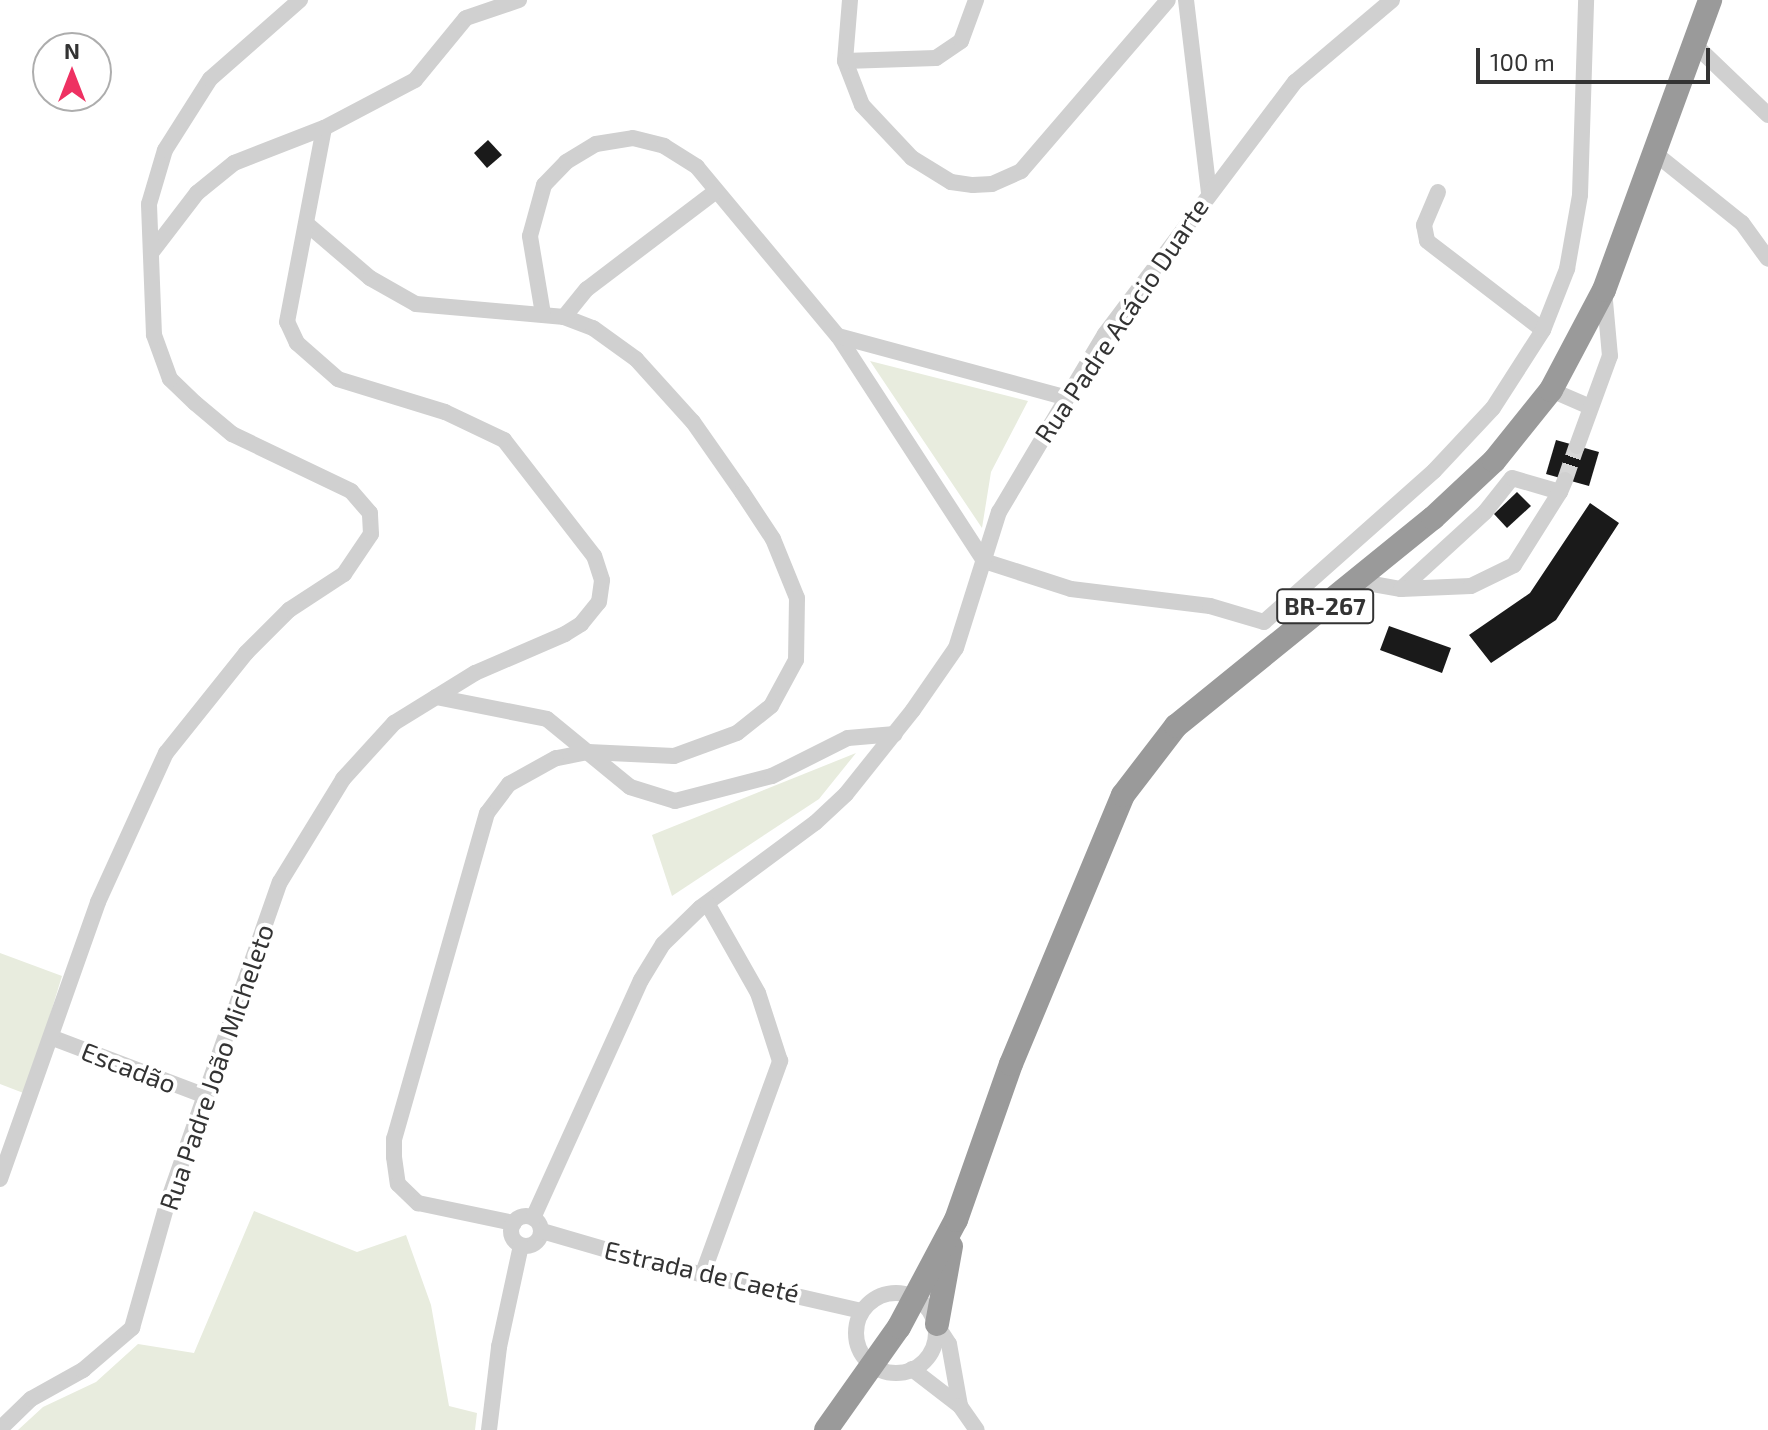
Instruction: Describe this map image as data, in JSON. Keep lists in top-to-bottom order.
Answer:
{
  "streets": {
    "highway": ["BR-267"],
    "street": [
      "Rua Padre Acácio Duarte",
      "Escadão",
      "Rua Padre João Micheleto",
      "Estrada de Caeté"
    ]
  },
  "crossings": [
    ["Rua Padre Acácio Duarte", "Estrada de Caeté"],
    ["Escadão", "Rua Padre João Micheleto"]
  ],
  "scale_bar": "100 m",
  "north": "top"
}
